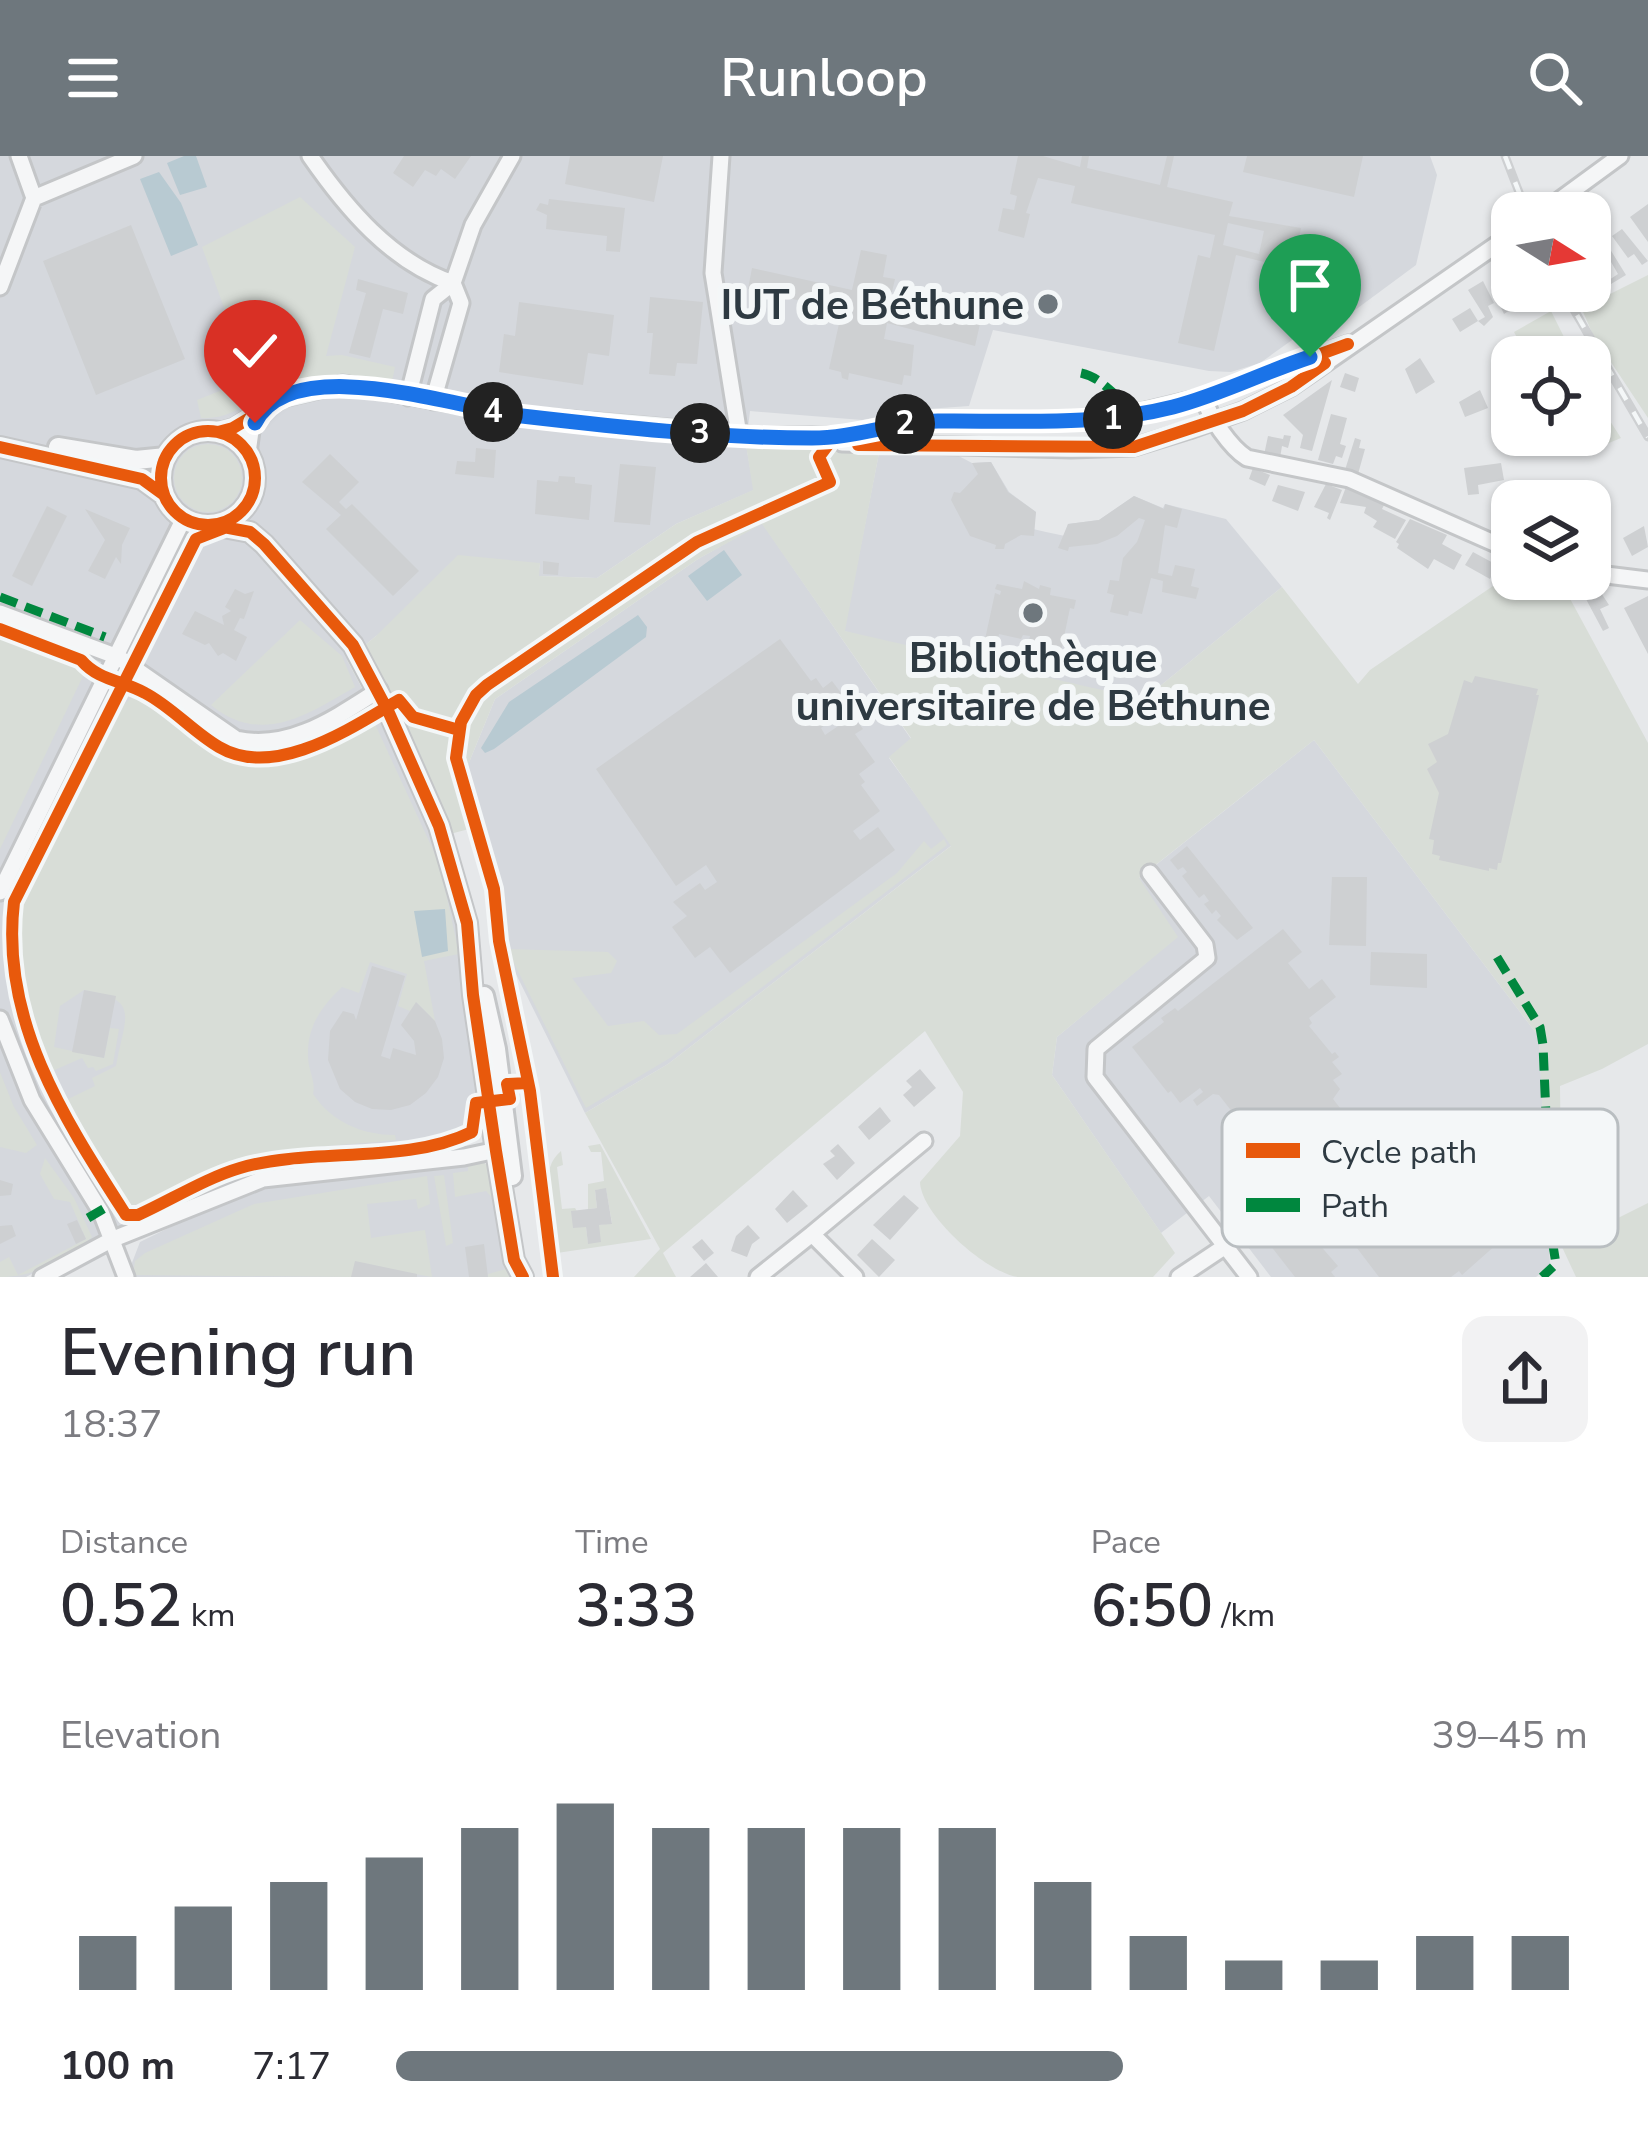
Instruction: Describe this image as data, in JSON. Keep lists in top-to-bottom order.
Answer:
{
  "places": ["IUT de Béthune", "Bibliothèque universitaire de Béthune"],
  "legend": ["Cycle path", "Path"],
  "north": "right",
  "page": {
    "header": "Runloop",
    "pins": [
      "4",
      "1",
      "2",
      "3"
    ],
    "heading": ["Evening run", "18:37"],
    "stats": [
      ["Distance", "0.52 km"],
      ["Time", "3:33"],
      ["Pace", "6:50 /km"]
    ],
    "chart": ["Elevation", "39–45 m"],
    "list": [
      {
        "name": "100 m",
        "note": "7:17"
      }
    ]
  }
}
